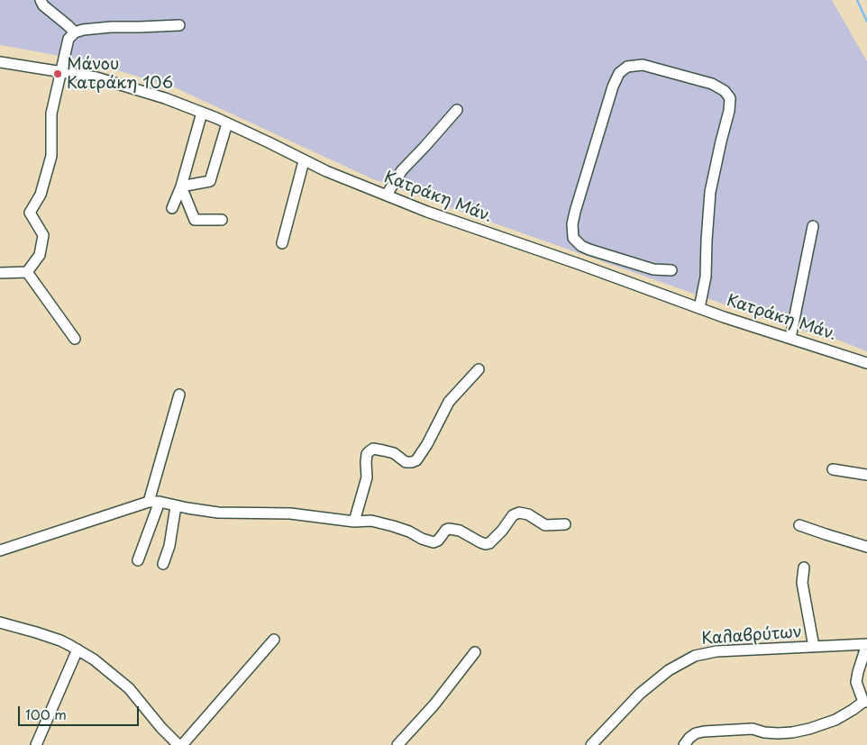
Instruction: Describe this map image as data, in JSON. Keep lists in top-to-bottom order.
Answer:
{
  "streets": {
    "street": ["Κατράκη Μάν.", "Καλαβρύτων"]
  },
  "places": ["Μάνου Κατράκη 106"],
  "scale_bar": "100 m"
}
